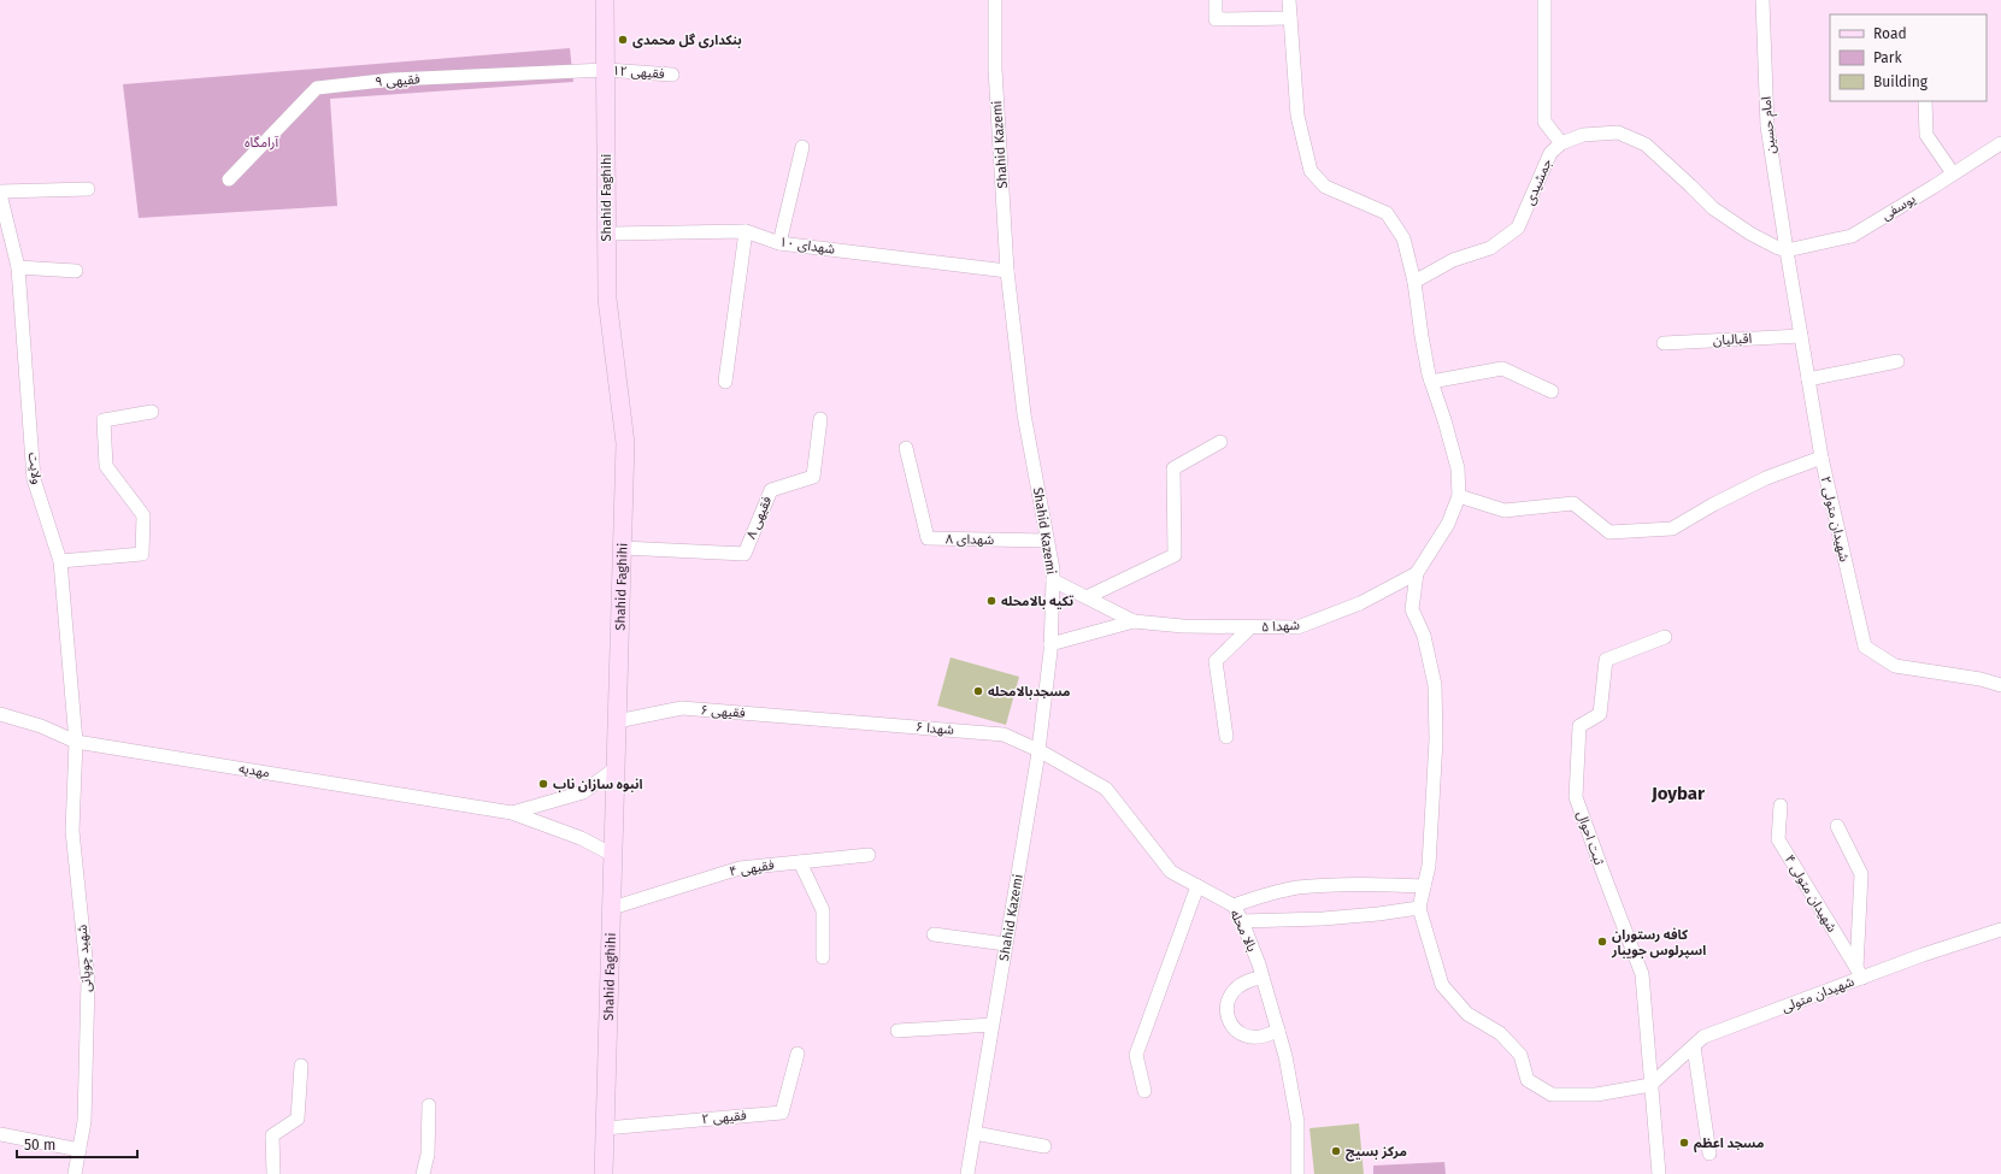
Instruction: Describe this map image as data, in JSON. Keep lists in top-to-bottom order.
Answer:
{
  "streets": {
    "main road": ["Shahid Faghihi"],
    "street": [
      "فقیهی ۱۲",
      "فقیهی ۹",
      "امام حسین",
      "Shahid Kazemi",
      "جمشیدی",
      "یوسفی",
      "شهدای ۱۰",
      "اقبالیان",
      "ولایت",
      "فقیهی ۸",
      "شهیدان متولی ۲",
      "شهدای ۸",
      "شهدا ۵",
      "فقیهی ۶",
      "شهدا ۶",
      "مهدیه",
      "ثبت احوال",
      "فقیهی ۴",
      "شهیدان متولی ۴",
      "بالا محله",
      "شهید چوپانی",
      "شهیدان متولی",
      "فقیهی ۲"
    ]
  },
  "crossings": [
    ["فقیهی ۱۲", "فقیهی ۹"],
    ["فقیهی ۱۲", "Shahid Faghihi"],
    ["فقیهی ۹", "Shahid Faghihi"],
    ["امام حسین", "یوسفی"],
    ["امام حسین", "شهیدان متولی ۲"],
    ["Shahid Kazemi", "شهدای ۱۰"],
    ["Shahid Kazemi", "شهدای ۸"],
    ["Shahid Kazemi", "شهدا ۵"],
    ["Shahid Kazemi", "شهدا ۶"],
    ["Shahid Kazemi", "بالا محله"],
    ["Shahid Faghihi", "شهدای ۱۰"],
    ["Shahid Faghihi", "فقیهی ۸"],
    ["Shahid Faghihi", "فقیهی ۶"],
    ["Shahid Faghihi", "فقیهی ۴"],
    ["Shahid Faghihi", "فقیهی ۲"],
    ["یوسفی", "شهیدان متولی ۲"],
    ["اقبالیان", "شهیدان متولی ۲"],
    ["ولایت", "مهدیه"],
    ["ولایت", "شهید چوپانی"],
    ["فقیهی ۶", "شهدا ۶"],
    ["شهدا ۶", "بالا محله"],
    ["مهدیه", "شهید چوپانی"],
    ["ثبت احوال", "شهیدان متولی"],
    ["شهیدان متولی ۴", "شهیدان متولی"]
  ],
  "districts": ["Joybar"],
  "parks": ["آرامگاه"],
  "places": [
    "بنکداری گل محمدی",
    "تکیه بالامحله",
    "مسجدبالامحله",
    "انبوه سازان ناب",
    "کافه رستوران اسپرلوس جویبار",
    "مسجد اعظم",
    "مرکز بسیج"
  ],
  "legend": ["Road", "Park", "Building"],
  "scale_bar": "50 m"
}
